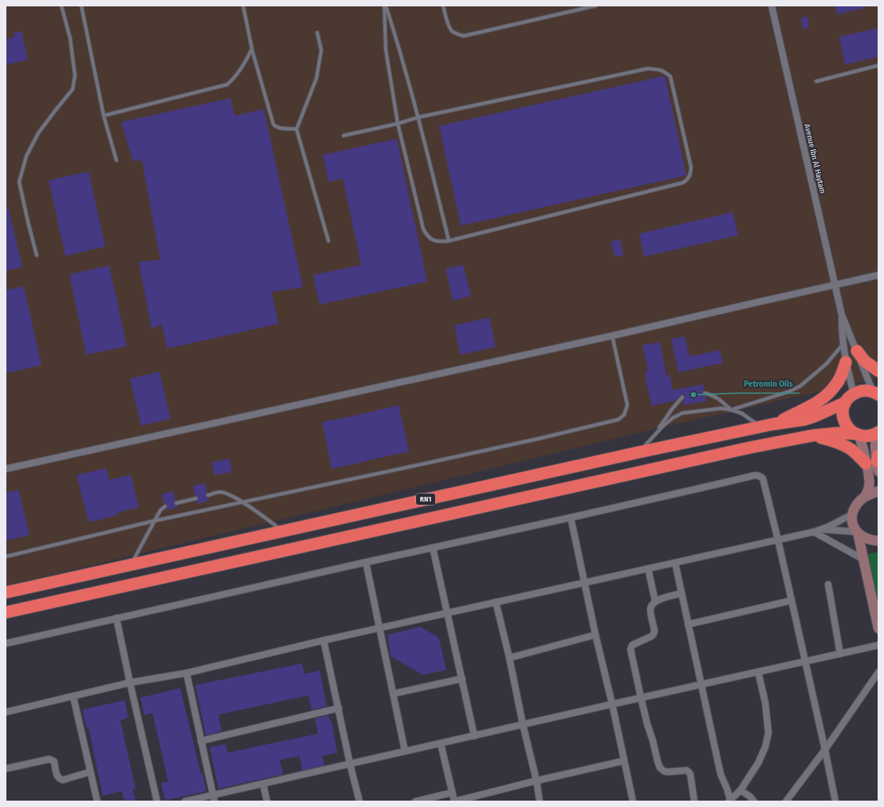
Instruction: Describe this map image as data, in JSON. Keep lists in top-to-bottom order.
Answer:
{
  "streets": {
    "highway": ["RN1"],
    "street": ["Avenue Ibn Al Haytam"]
  },
  "crossings": [
    ["Avenue Ibn Al Haytam", "RN1"]
  ],
  "places": ["Petromin Oils"]
}
